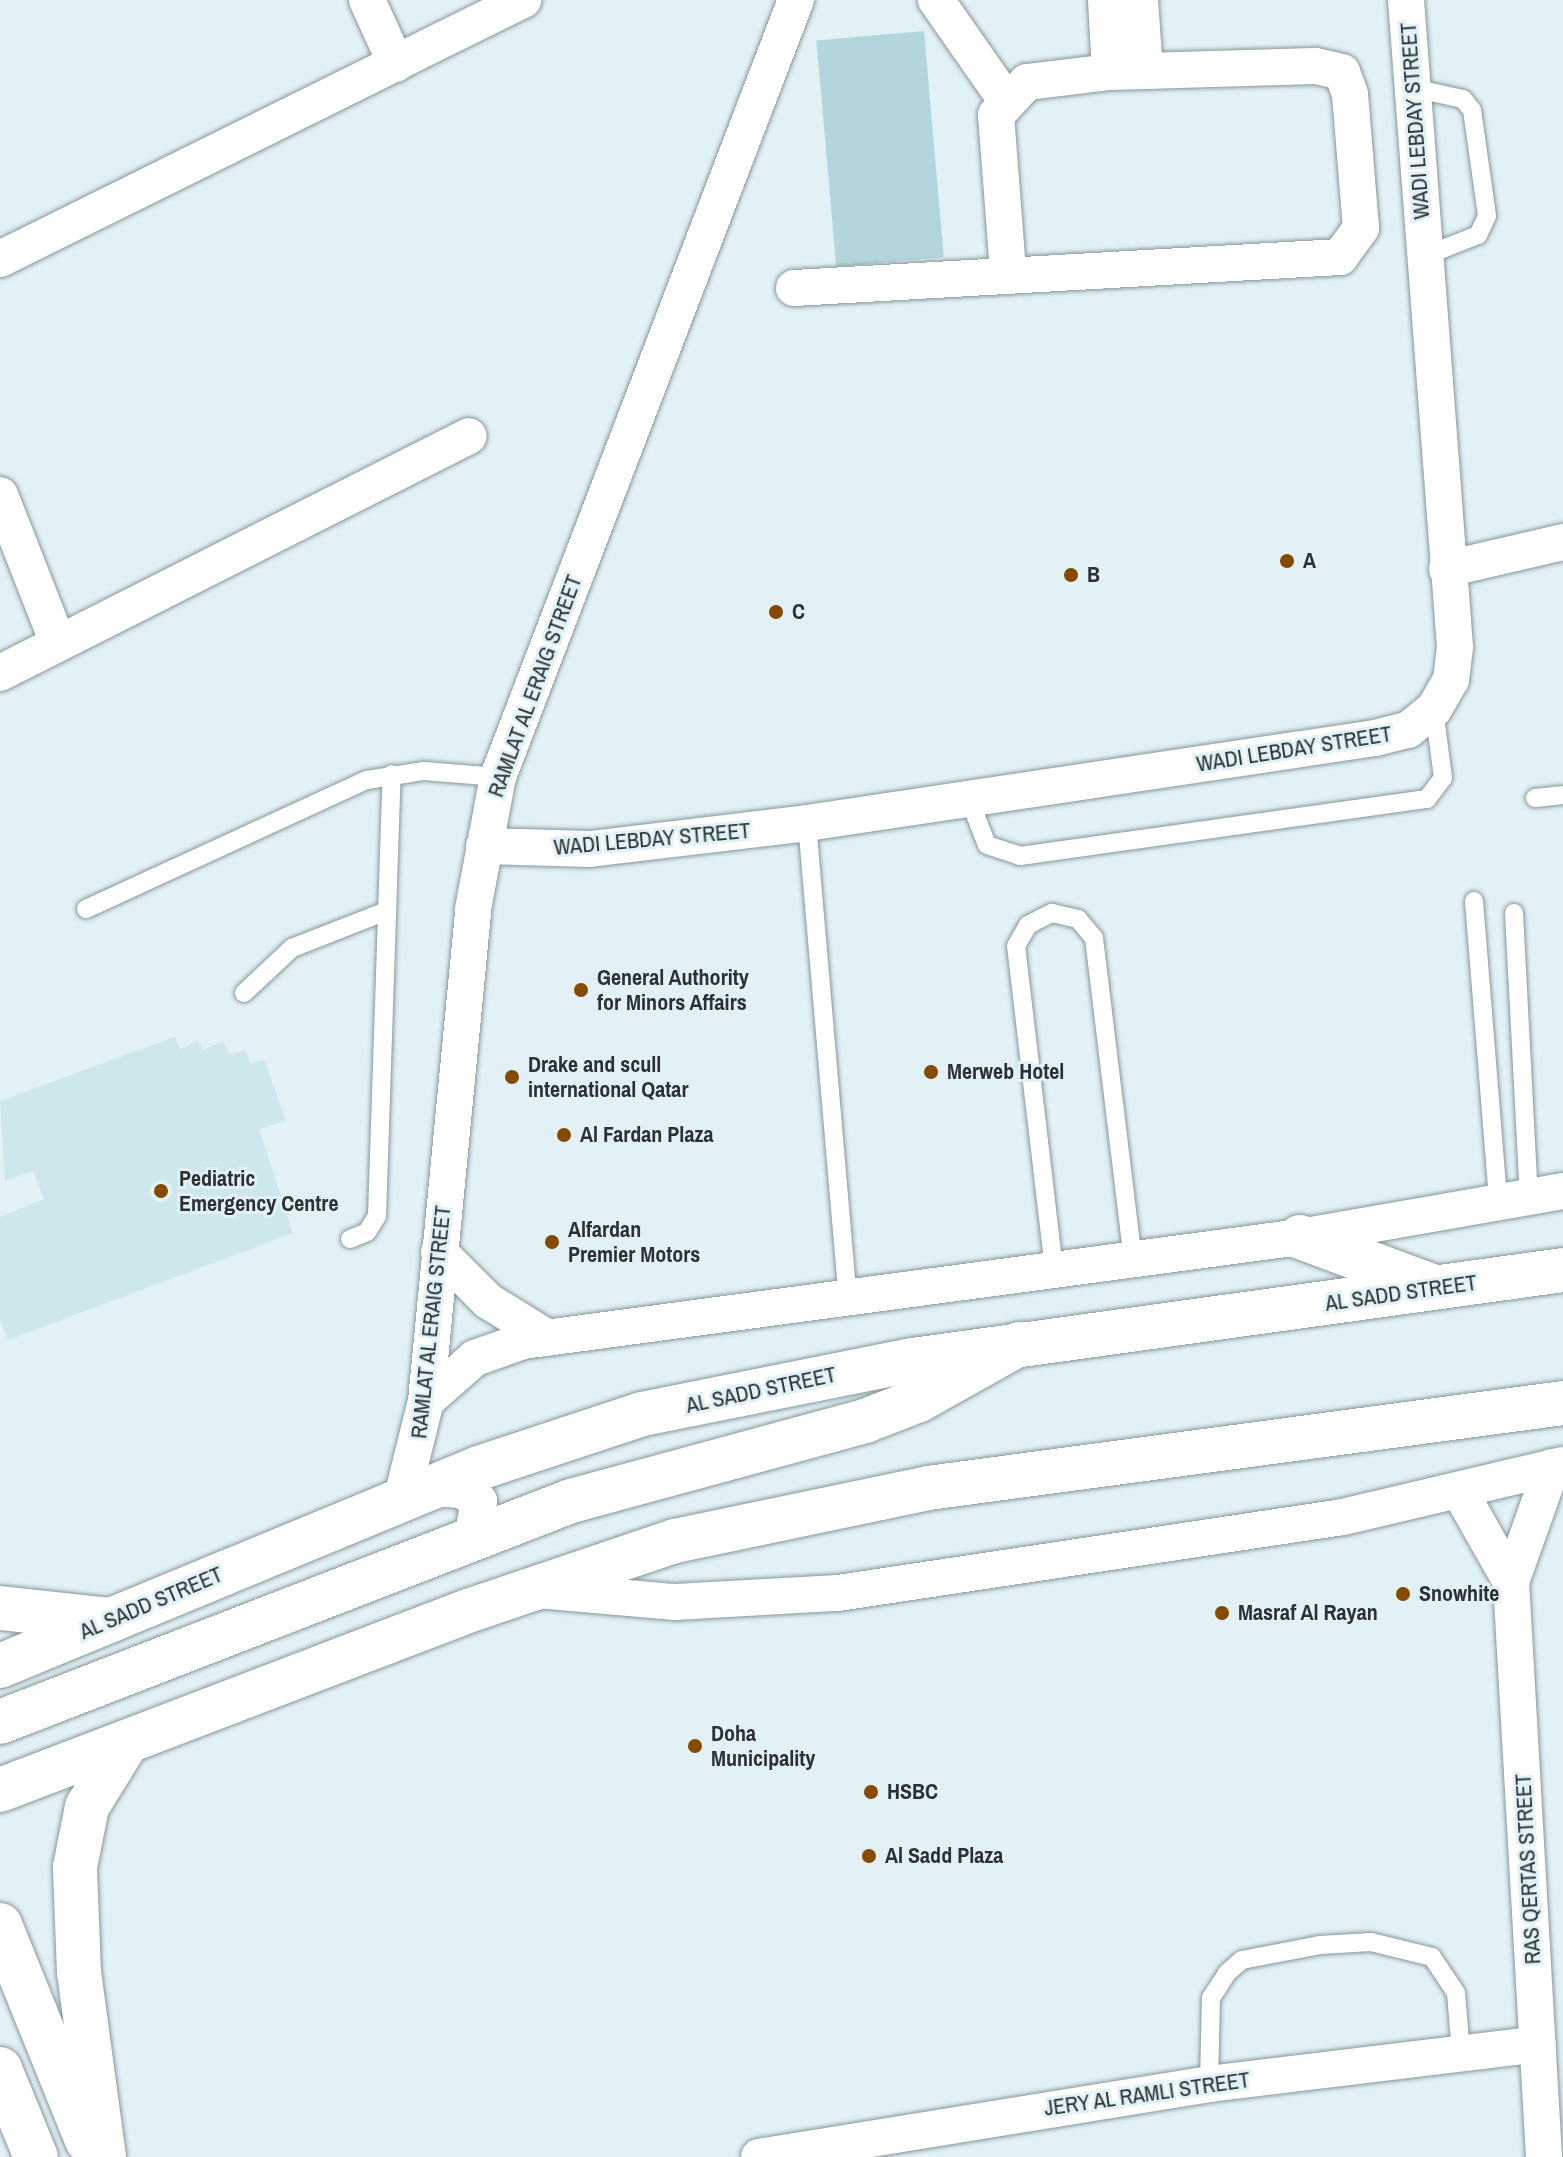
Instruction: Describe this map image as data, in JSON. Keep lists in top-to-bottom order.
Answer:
{
  "streets": {
    "main road": ["AL SADD STREET"],
    "street": [
      "WADI LEBDAY STREET",
      "RAMLAT AL ERAIG STREET",
      "RAS QERTAS STREET",
      "JERY AL RAMLI STREET"
    ]
  },
  "crossings": [
    ["WADI LEBDAY STREET", "RAMLAT AL ERAIG STREET"],
    ["RAMLAT AL ERAIG STREET", "AL SADD STREET"],
    ["RAS QERTAS STREET", "JERY AL RAMLI STREET"]
  ],
  "places": [
    "A",
    "B",
    "C",
    "General Authority for Minors Affairs",
    "Merweb Hotel",
    "Drake and scull international Qatar",
    "Al Fardan Plaza",
    "Pediatric Emergency Centre",
    "Alfardan Premier Motors",
    "Snowhite",
    "Masraf Al Rayan",
    "Doha Municipality",
    "HSBC",
    "Al Sadd Plaza"
  ]
}
